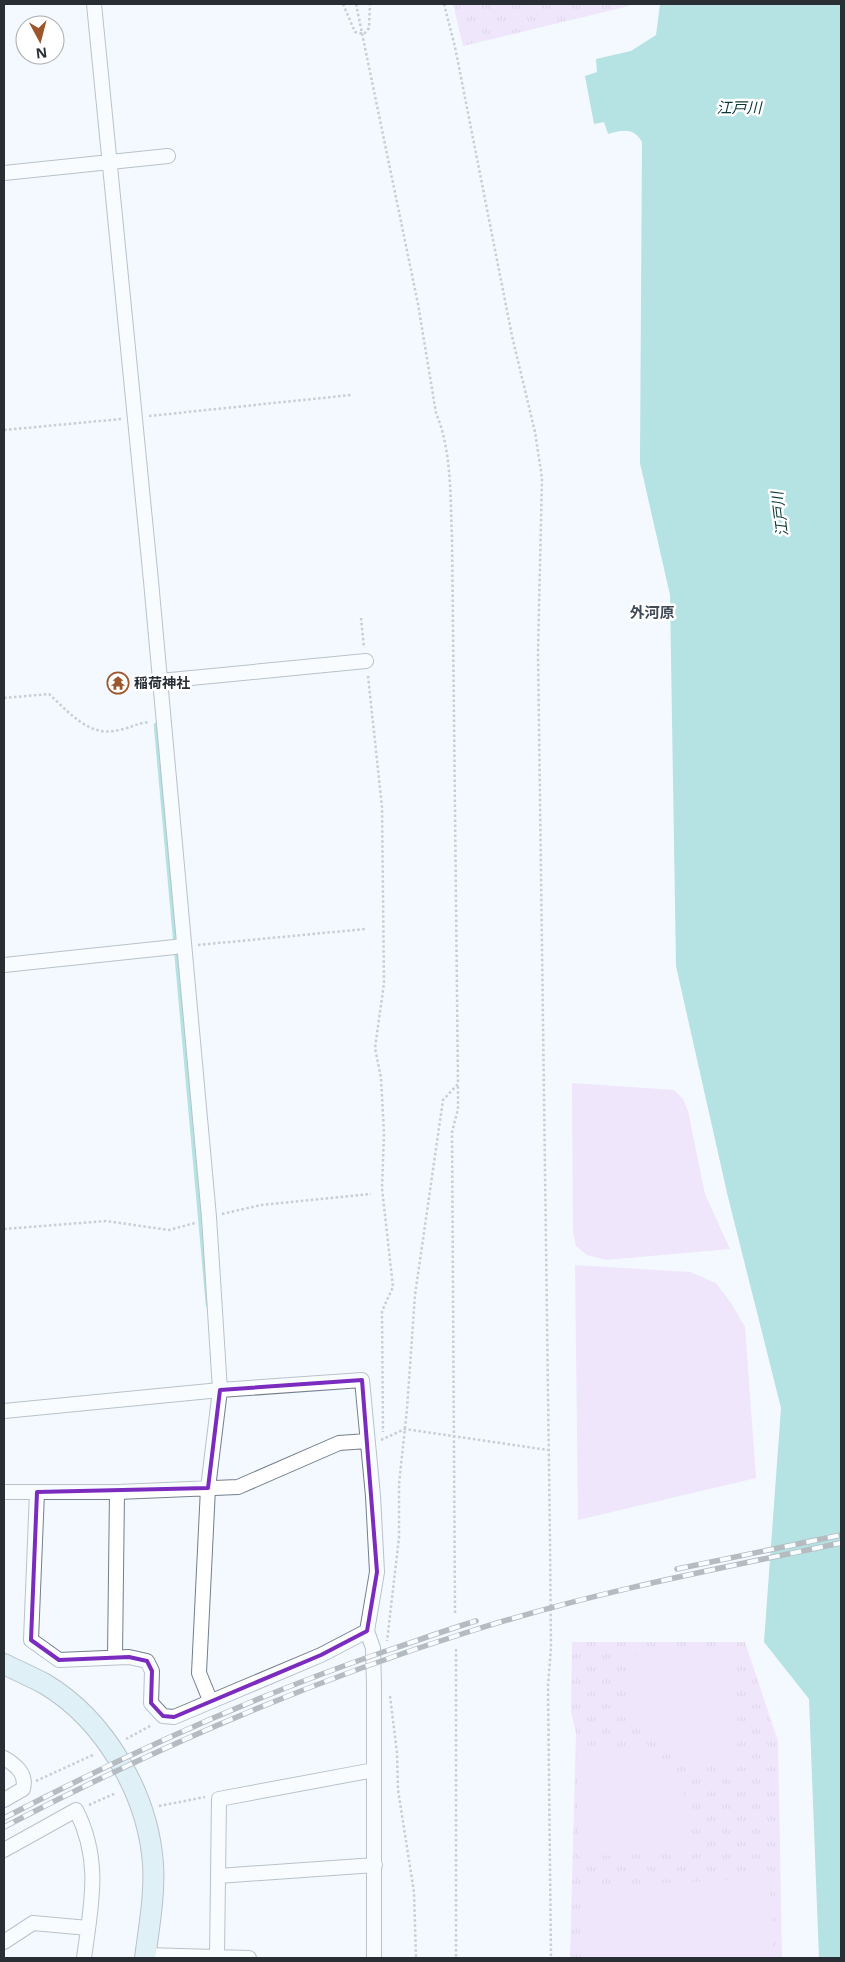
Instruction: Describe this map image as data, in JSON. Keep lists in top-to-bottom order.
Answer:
{
  "districts": ["外河原"],
  "water": ["江戸川"],
  "places": {
    "temple": ["稲荷神社"]
  },
  "north": "bottom"
}
